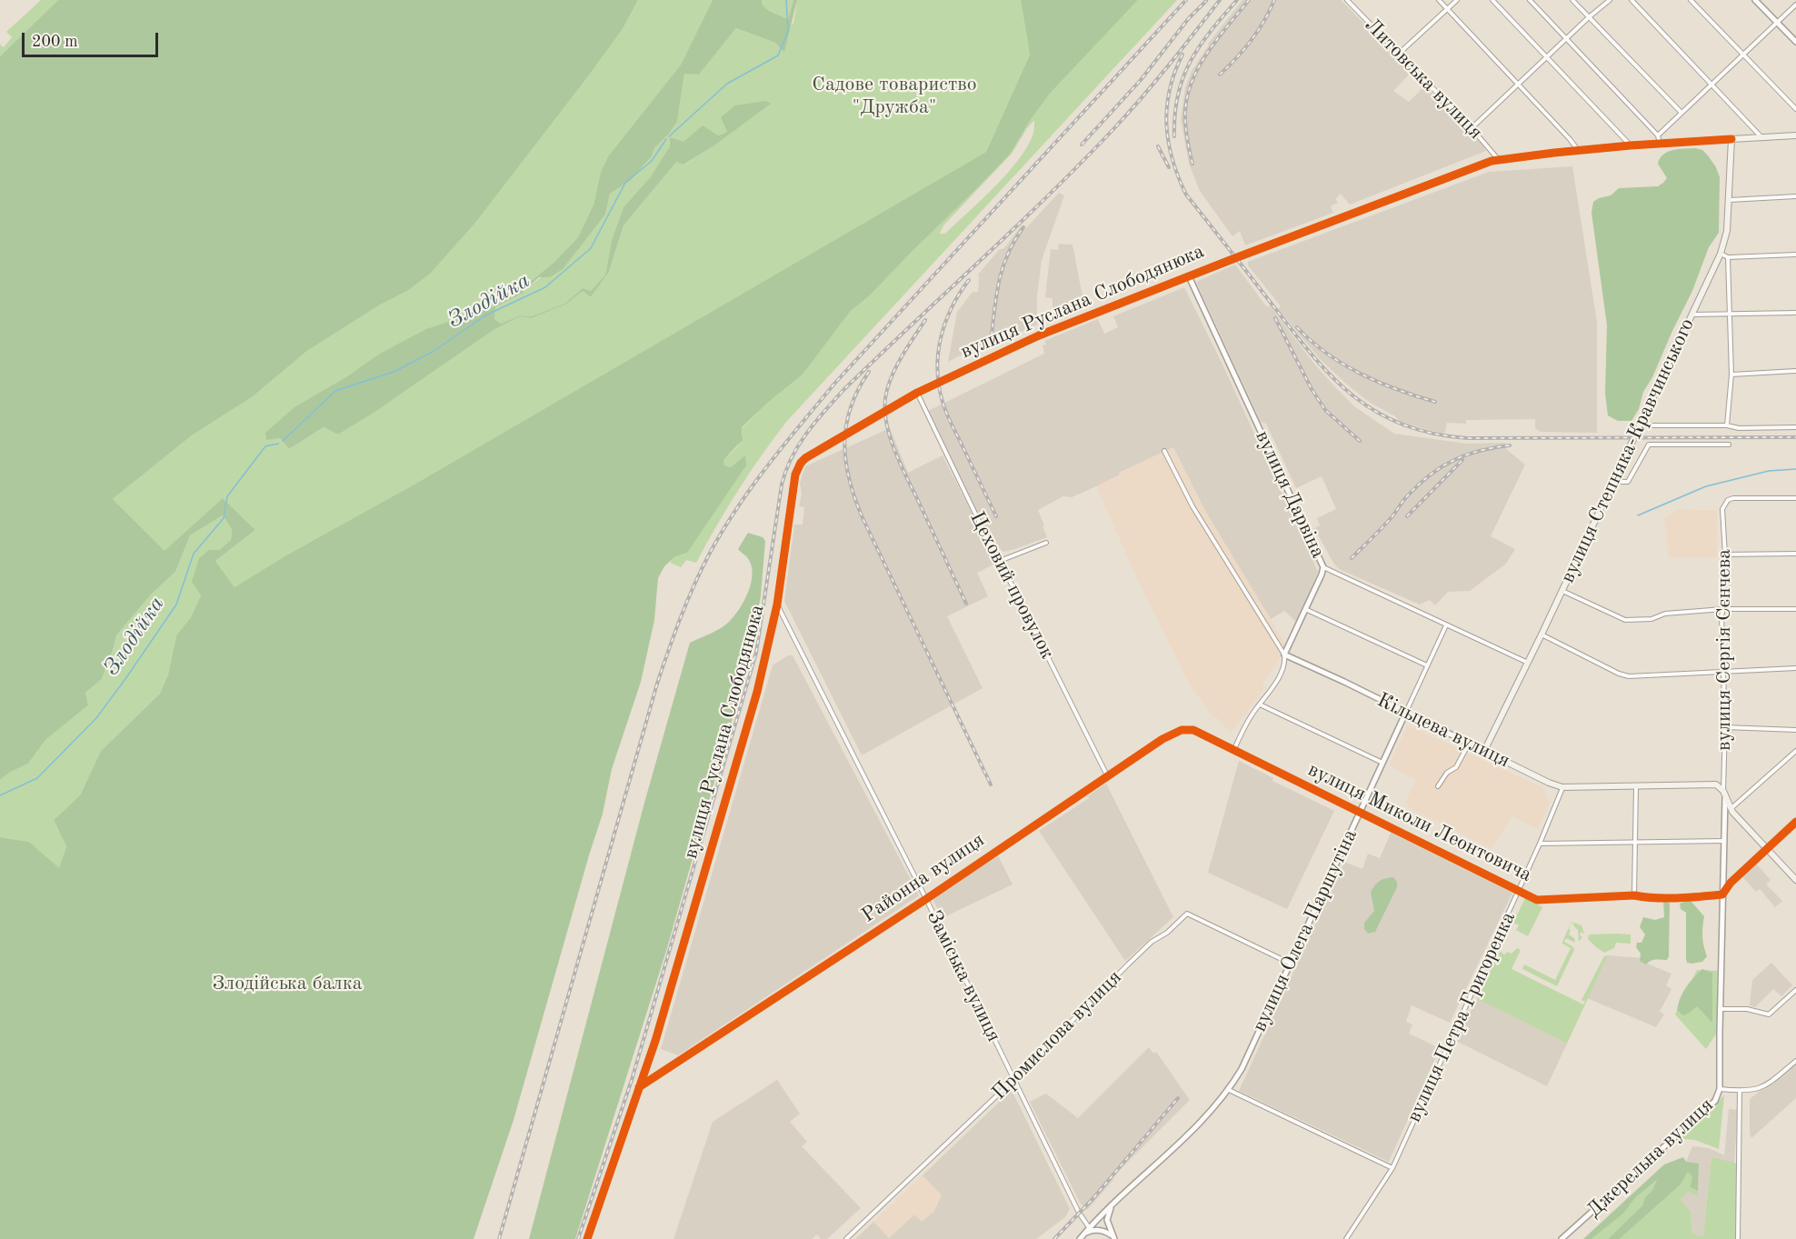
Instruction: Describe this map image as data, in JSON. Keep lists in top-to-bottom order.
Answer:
{
  "streets": {
    "main road": ["вулиця Руслана Слободянюка", "вулиця Степняка-Кравчинського", "Кільцева вулиця"],
    "street": [
      "Литовська вулиця",
      "вулиця Дарвіна",
      "Цеховий провулок",
      "вулиця Сергія Сєнчева",
      "вулиця Миколи Леонтовича",
      "Районна вулиця",
      "вулиця Олега Паршутіна",
      "Заміська вулиця",
      "вулиця Петра Григоренка",
      "Промислова вулиця",
      "Джерельна вулиця"
    ]
  },
  "crossings": [
    ["Литовська вулиця", "вулиця Руслана Слободянюка"],
    ["вулиця Руслана Слободянюка", "вулиця Степняка-Кравчинського"],
    ["вулиця Руслана Слободянюка", "вулиця Дарвіна"],
    ["вулиця Руслана Слободянюка", "Цеховий провулок"],
    ["вулиця Руслана Слободянюка", "Районна вулиця"],
    ["вулиця Руслана Слободянюка", "Заміська вулиця"],
    ["вулиця Степняка-Кравчинського", "вулиця Дарвіна"],
    ["вулиця Степняка-Кравчинського", "Кільцева вулиця"],
    ["вулиця Дарвіна", "вулиця Олега Паршутіна"],
    ["Цеховий провулок", "Районна вулиця"],
    ["вулиця Сергія Сєнчева", "Кільцева вулиця"],
    ["Кільцева вулиця", "вулиця Олега Паршутіна"],
    ["Кільцева вулиця", "вулиця Петра Григоренка"],
    ["вулиця Миколи Леонтовича", "Районна вулиця"],
    ["вулиця Миколи Леонтовича", "вулиця Олега Паршутіна"],
    ["вулиця Миколи Леонтовича", "вулиця Петра Григоренка"],
    ["Районна вулиця", "Заміська вулиця"],
    ["вулиця Олега Паршутіна", "Заміська вулиця"],
    ["вулиця Олега Паршутіна", "Промислова вулиця"],
    ["Заміська вулиця", "Промислова вулиця"]
  ],
  "water": ["Злодійка"],
  "parks": ["Садове товариство \"Дружба\"", "Злодійська балка"],
  "scale_bar": "200 m"
}
